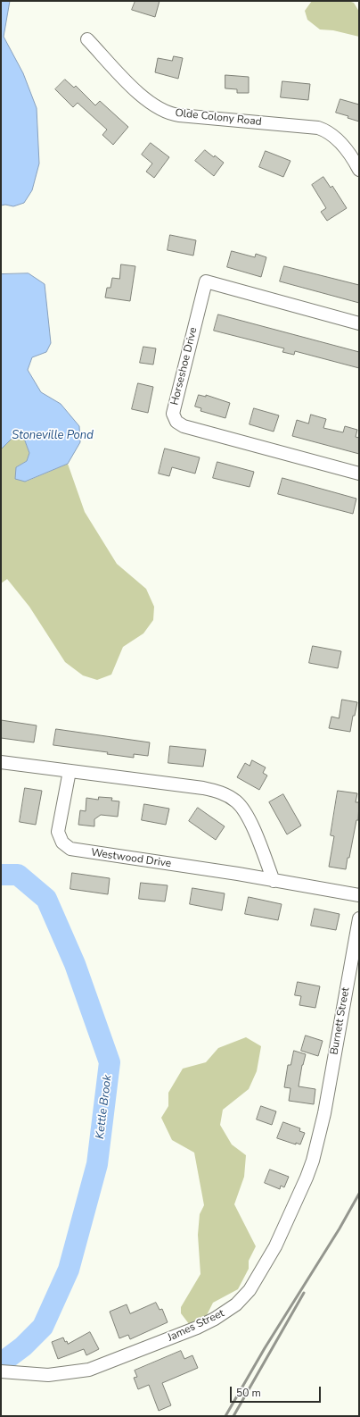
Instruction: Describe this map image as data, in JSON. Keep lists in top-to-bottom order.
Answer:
{
  "streets": {
    "street": [
      "Olde Colony Road",
      "Horseshoe Drive",
      "Westwood Drive",
      "Burnett Street",
      "James Street"
    ]
  },
  "crossings": [
    ["Burnett Street", "James Street"]
  ],
  "water": ["Stoneville Pond", "Kettle Brook"],
  "scale_bar": "50 m"
}
